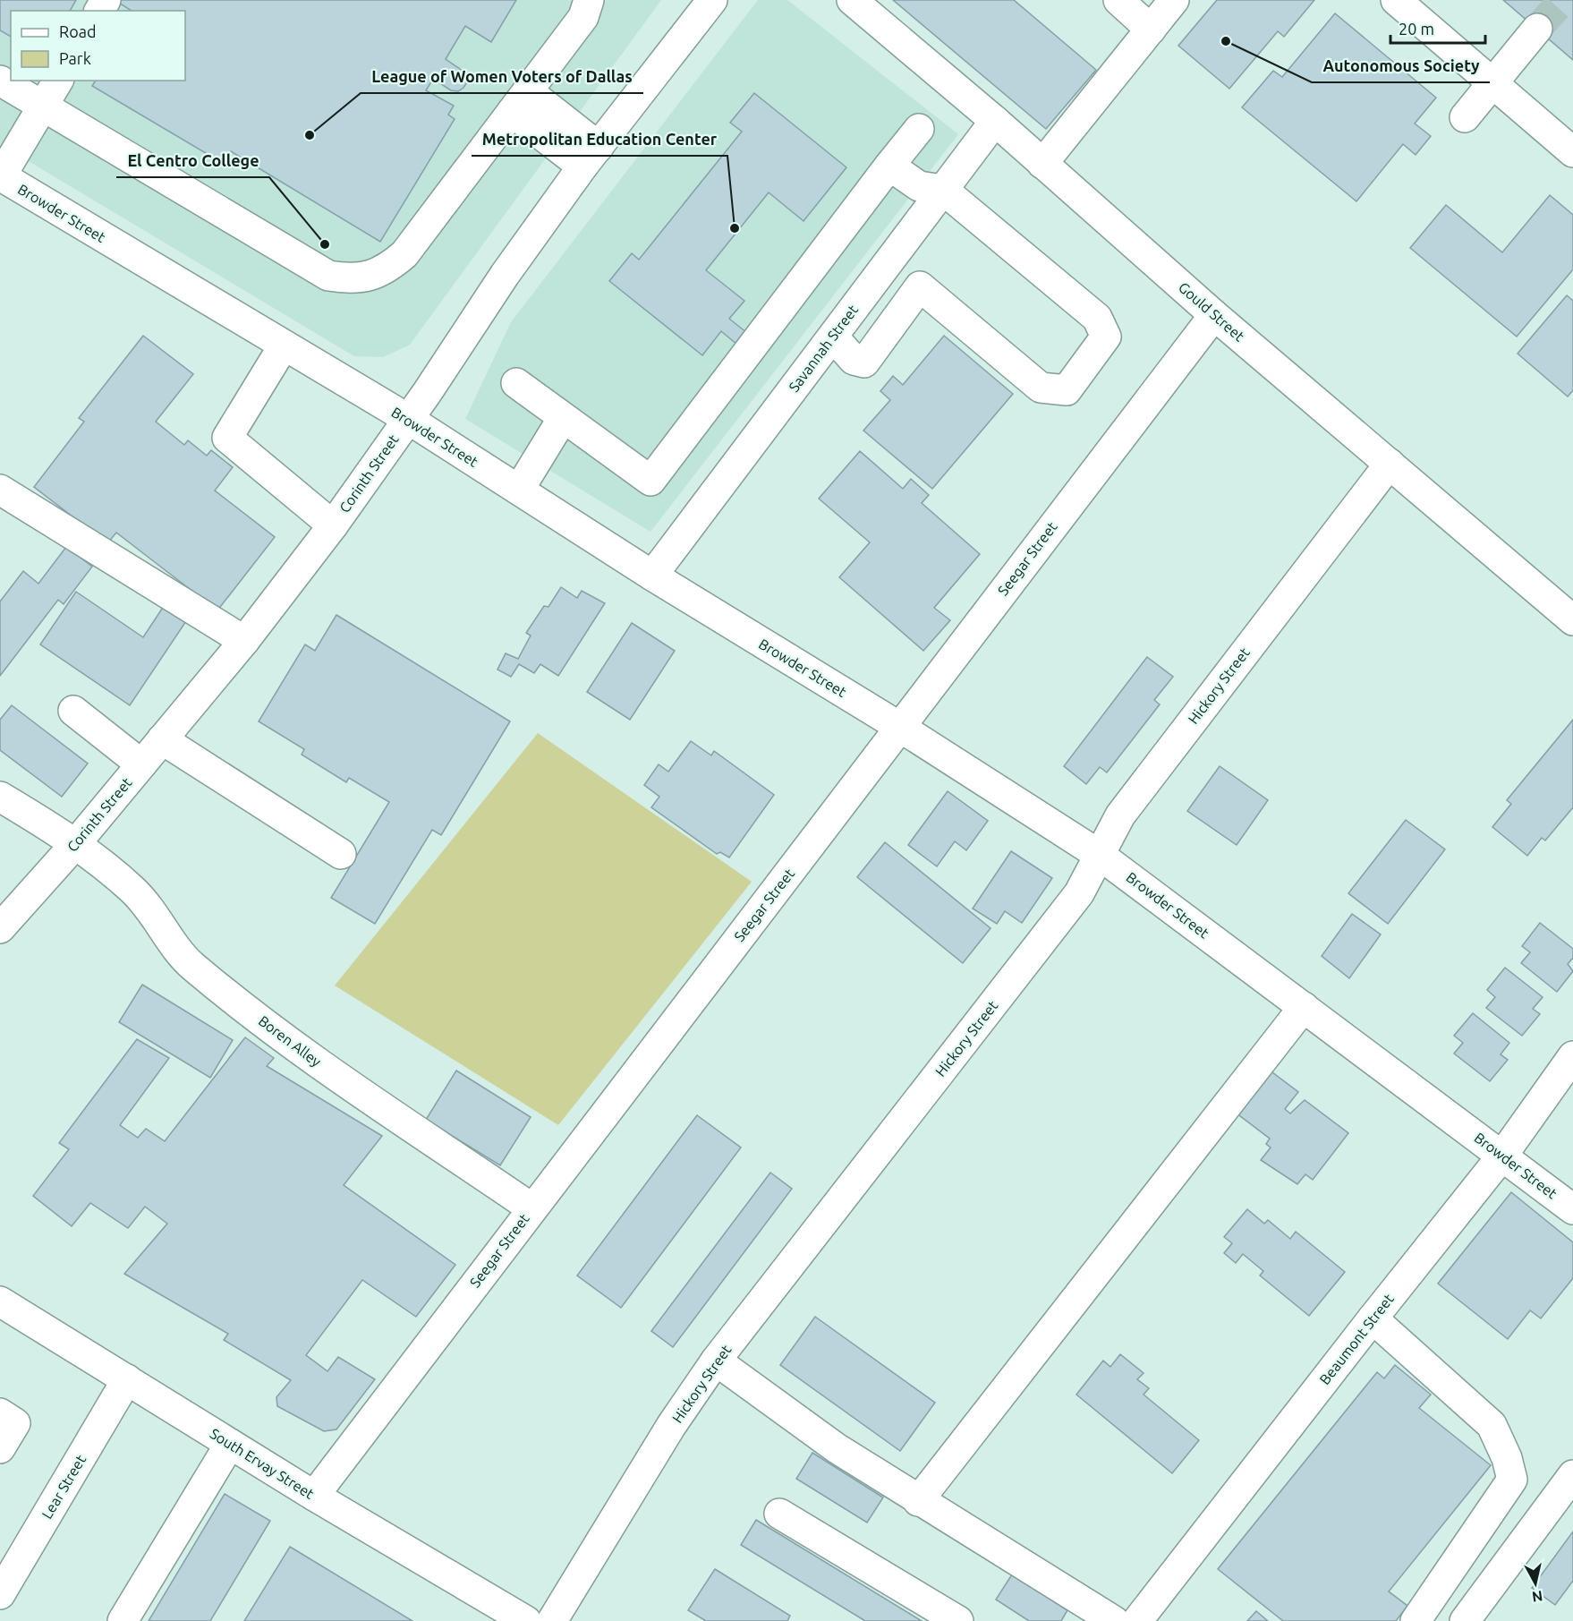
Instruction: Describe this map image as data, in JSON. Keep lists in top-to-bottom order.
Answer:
{
  "streets": {
    "street": [
      "Browder Street",
      "Gould Street",
      "Savannah Street",
      "Corinth Street",
      "Seegar Street",
      "Hickory Street",
      "Boren Alley",
      "Beaumont Street",
      "South Ervay Street",
      "Lear Street"
    ]
  },
  "crossings": [
    ["Browder Street", "Savannah Street"],
    ["Browder Street", "Corinth Street"],
    ["Browder Street", "Seegar Street"],
    ["Browder Street", "Hickory Street"],
    ["Browder Street", "Beaumont Street"],
    ["Gould Street", "Savannah Street"],
    ["Gould Street", "Seegar Street"],
    ["Gould Street", "Hickory Street"],
    ["Corinth Street", "Boren Alley"],
    ["Seegar Street", "Boren Alley"],
    ["Seegar Street", "South Ervay Street"],
    ["South Ervay Street", "Lear Street"]
  ],
  "places": [
    "Autonomous Society",
    "League of Women Voters of Dallas",
    "Metropolitan Education Center",
    "El Centro College"
  ],
  "legend": ["Road", "Park"],
  "scale_bar": "20 m",
  "north": "bottom"
}
